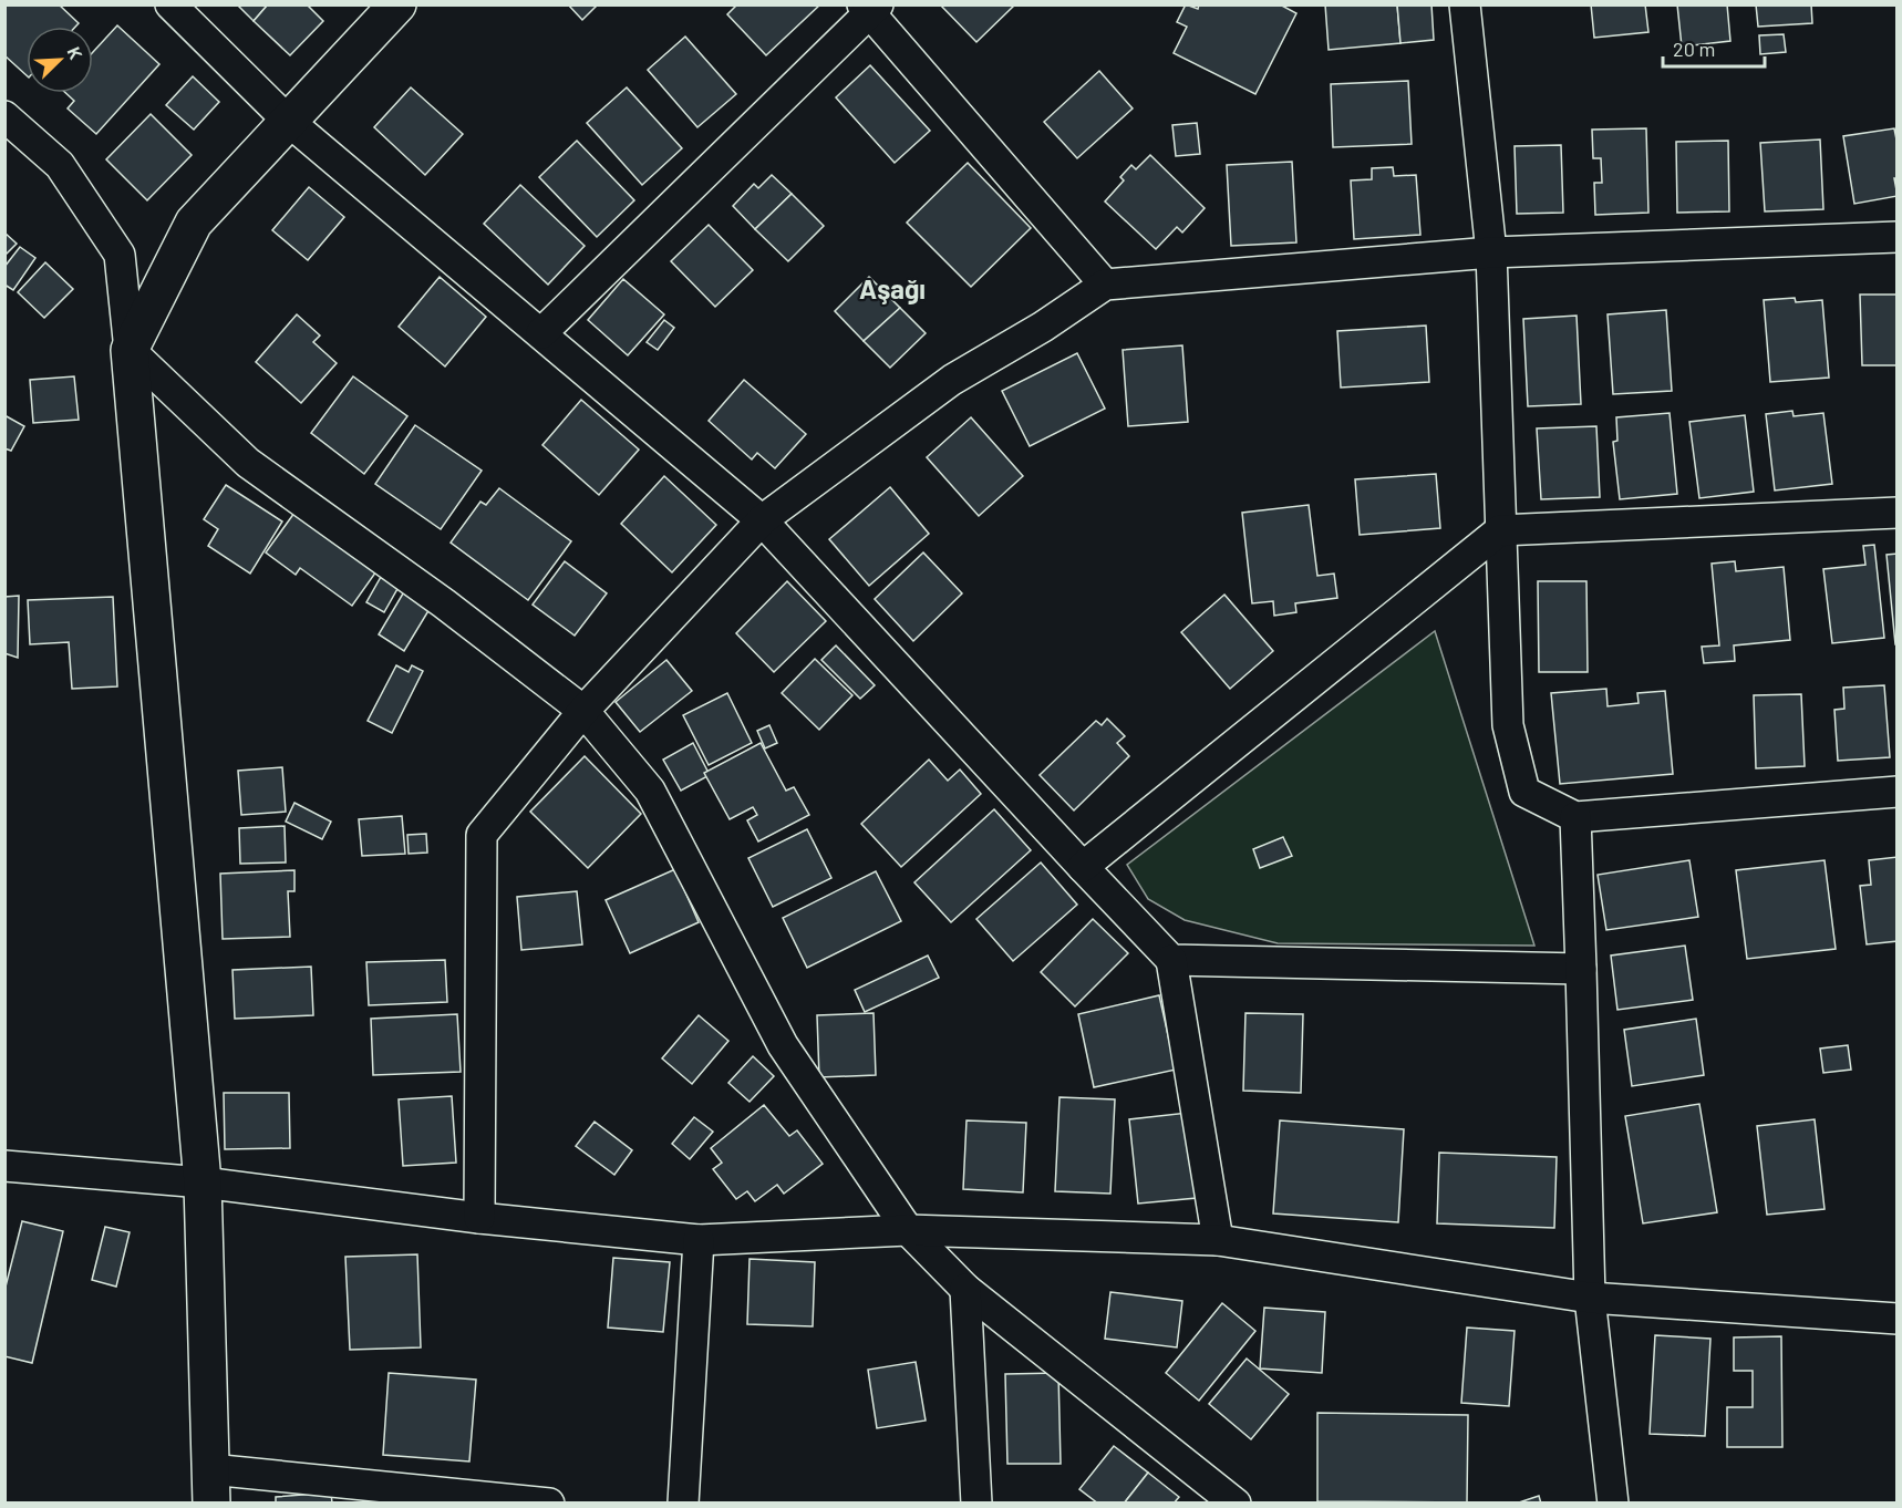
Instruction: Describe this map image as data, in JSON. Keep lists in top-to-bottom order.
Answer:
{
  "districts": ["Aşağı"],
  "scale_bar": "20 m",
  "north": "top right"
}
